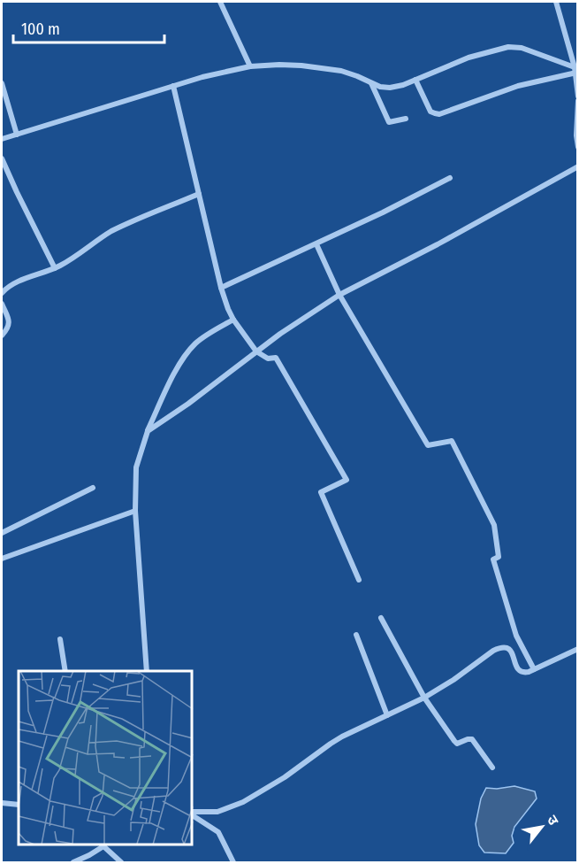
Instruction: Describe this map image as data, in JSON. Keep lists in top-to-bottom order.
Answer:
{
  "scale_bar": "100 m",
  "north": "top right"
}
